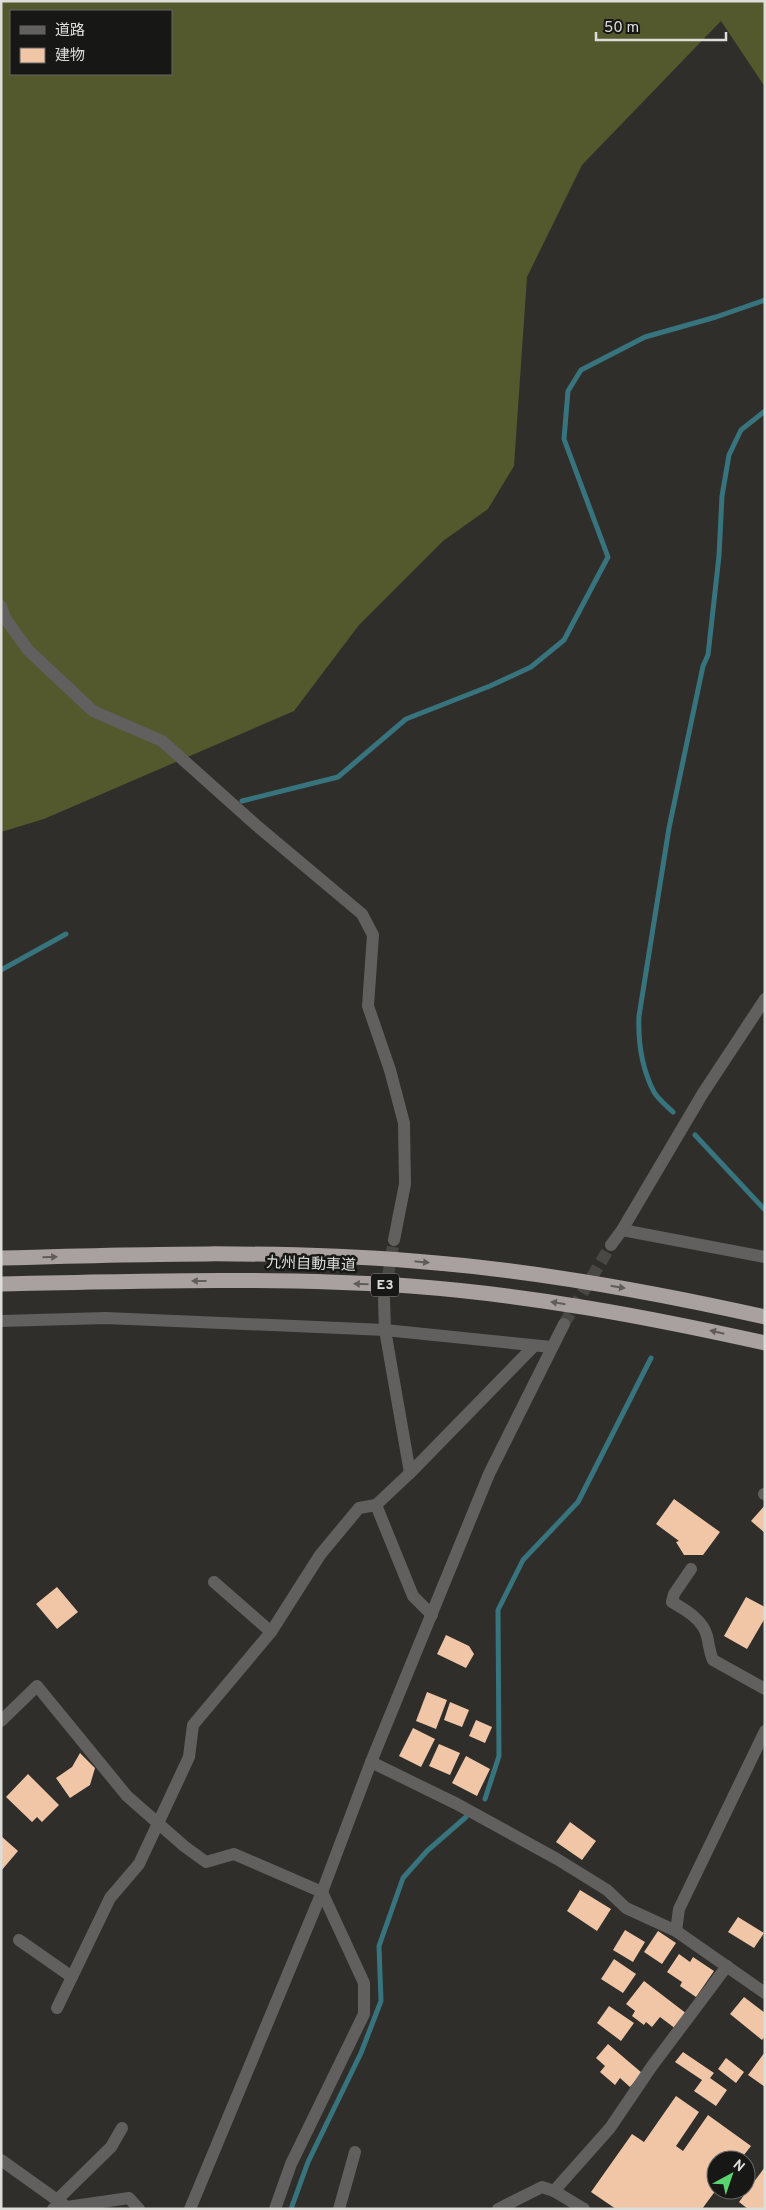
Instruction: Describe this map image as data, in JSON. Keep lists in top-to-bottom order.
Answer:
{
  "streets": {
    "highway": ["九州自動車道", "E3"]
  },
  "legend": ["道路", "建物"],
  "scale_bar": "50 m",
  "north": "top right"
}
